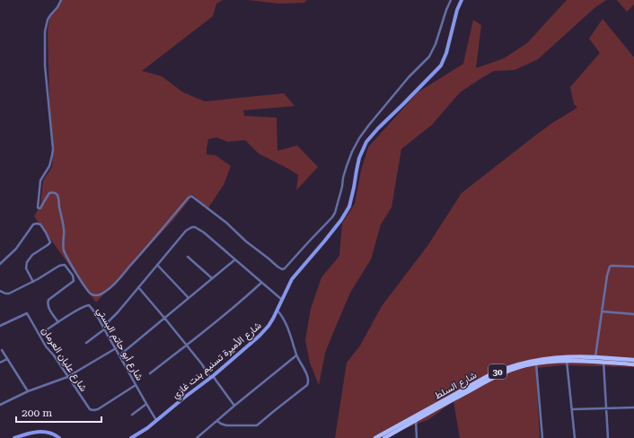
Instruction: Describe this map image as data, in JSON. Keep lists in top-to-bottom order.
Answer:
{
  "streets": {
    "main road": ["شارع الأميرة تسنيم بنت غازي", "30", "شارع السلط"],
    "street": ["شارع أبو حاتم البستي", "شارع عليان العرمان"]
  },
  "crossings": [
    ["شارع أبو حاتم البستي", "شارع عليان العرمان"],
    ["شارع أبو حاتم البستي", "شارع الأميرة تسنيم بنت غازي"]
  ],
  "scale_bar": "200 m"
}
